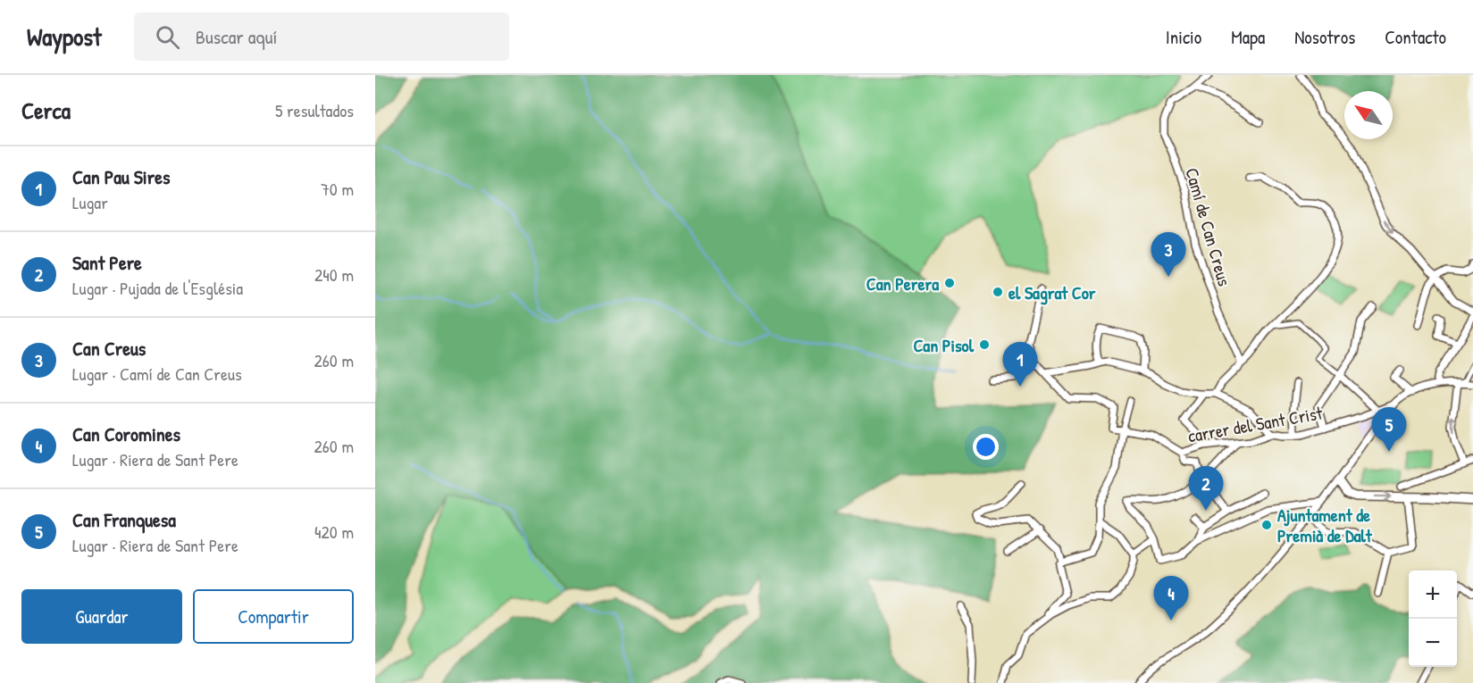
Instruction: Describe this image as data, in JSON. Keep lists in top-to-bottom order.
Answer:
{
  "streets": {
    "street": ["Camí de Can Creus", "carrer del Sant Crist"]
  },
  "places": [
    "Can Perera",
    "el Sagrat Cor",
    "Can Pisol",
    "Ajuntament de Premià de Dalt"
  ],
  "north": "top left",
  "page": {
    "header": "Waypost",
    "search": "Buscar aquí",
    "nav": [
      "Inicio",
      "Mapa",
      "Nosotros",
      "Contacto"
    ],
    "heading": ["Cerca", "5 resultados"],
    "list": [
      {
        "mark": "1",
        "name": "Can Pau Sires",
        "note": "Lugar",
        "value": "70 m"
      },
      {
        "mark": "2",
        "name": "Sant Pere",
        "note": "Lugar · Pujada de l'Església",
        "value": "240 m"
      },
      {
        "mark": "3",
        "name": "Can Creus",
        "note": "Lugar · Camí de Can Creus",
        "value": "260 m"
      },
      {
        "mark": "4",
        "name": "Can Coromines",
        "note": "Lugar · Riera de Sant Pere",
        "value": "260 m"
      },
      {
        "mark": "5",
        "name": "Can Franquesa",
        "note": "Lugar · Riera de Sant Pere",
        "value": "420 m"
      }
    ],
    "pins": [
      "3",
      "1",
      "5",
      "2",
      "4"
    ],
    "map_buttons": ["+", "−"],
    "buttons": ["Guardar", "Compartir"]
  }
}
